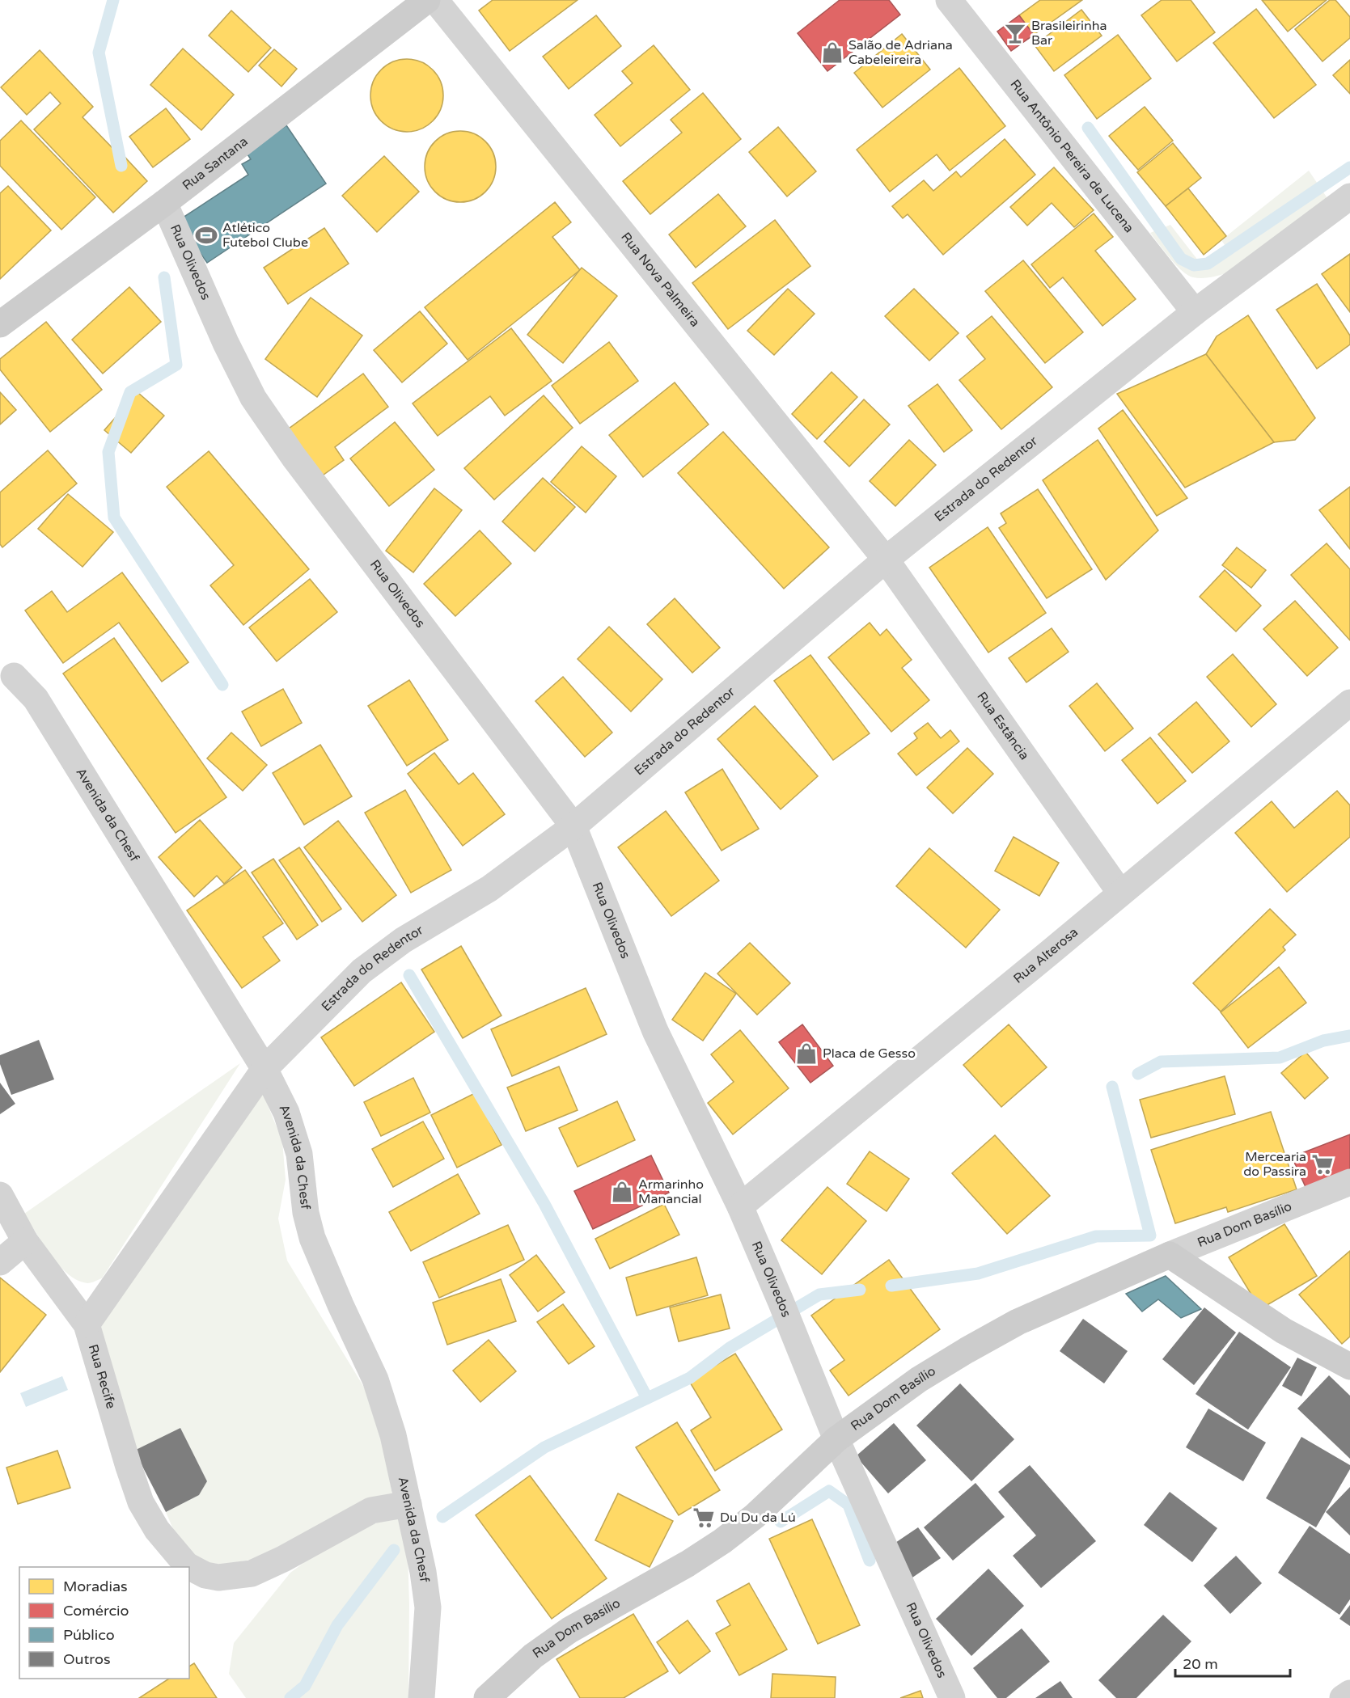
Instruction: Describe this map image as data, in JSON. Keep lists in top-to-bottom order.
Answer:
{
  "streets": {
    "street": [
      "Rua Antônio Pereira de Lucena",
      "Rua Santana",
      "Rua Olivedos",
      "Rua Nova Palmeira",
      "Estrada do Redentor",
      "Rua Estância",
      "Avenida da Chesf",
      "Rua Alterosa",
      "Rua Dom Basílio",
      "Rua Recife"
    ]
  },
  "crossings": [
    ["Rua Antônio Pereira de Lucena", "Estrada do Redentor"],
    ["Rua Santana", "Rua Olivedos"],
    ["Rua Olivedos", "Estrada do Redentor"],
    ["Rua Olivedos", "Rua Alterosa"],
    ["Rua Olivedos", "Rua Dom Basílio"],
    ["Rua Nova Palmeira", "Estrada do Redentor"],
    ["Rua Nova Palmeira", "Rua Estância"],
    ["Estrada do Redentor", "Rua Estância"],
    ["Estrada do Redentor", "Avenida da Chesf"],
    ["Estrada do Redentor", "Rua Recife"],
    ["Rua Estância", "Rua Alterosa"],
    ["Avenida da Chesf", "Rua Recife"]
  ],
  "places": {
    "bar": ["Brasileirinha Bar"],
    "shop": ["Salão de Adriana Cabeleireira", "Placa de Gesso", "Armarinho Manancial"],
    "sports": ["Atlético Futebol Clube"],
    "supermarket": ["Mercearia do Passira", "Du Du da Lú"]
  },
  "legend": [
    "Moradias",
    "Comércio",
    "Público",
    "Outros"
  ],
  "scale_bar": "20 m"
}
